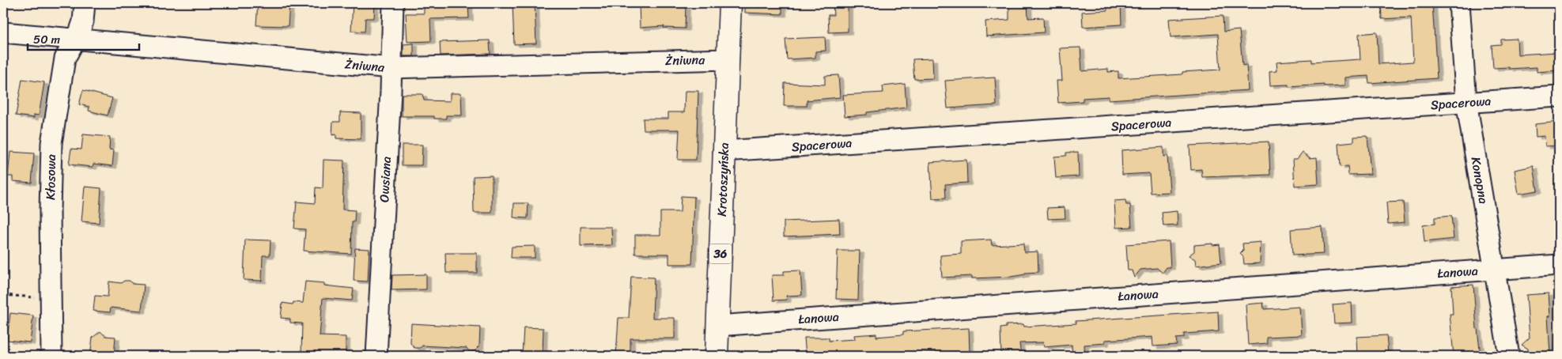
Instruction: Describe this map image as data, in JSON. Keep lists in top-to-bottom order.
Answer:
{
  "streets": {
    "main road": ["Krotoszyńska", "36"],
    "street": [
      "Żniwna",
      "Spacerowa",
      "Kłosowa",
      "Owsiana",
      "Konopna",
      "Łanowa"
    ]
  },
  "crossings": [
    ["Żniwna", "Kłosowa"],
    ["Żniwna", "Owsiana"],
    ["Żniwna", "Krotoszyńska"],
    ["Spacerowa", "Krotoszyńska"],
    ["Spacerowa", "Konopna"],
    ["Krotoszyńska", "Łanowa"],
    ["Konopna", "Łanowa"]
  ],
  "scale_bar": "50 m"
}
